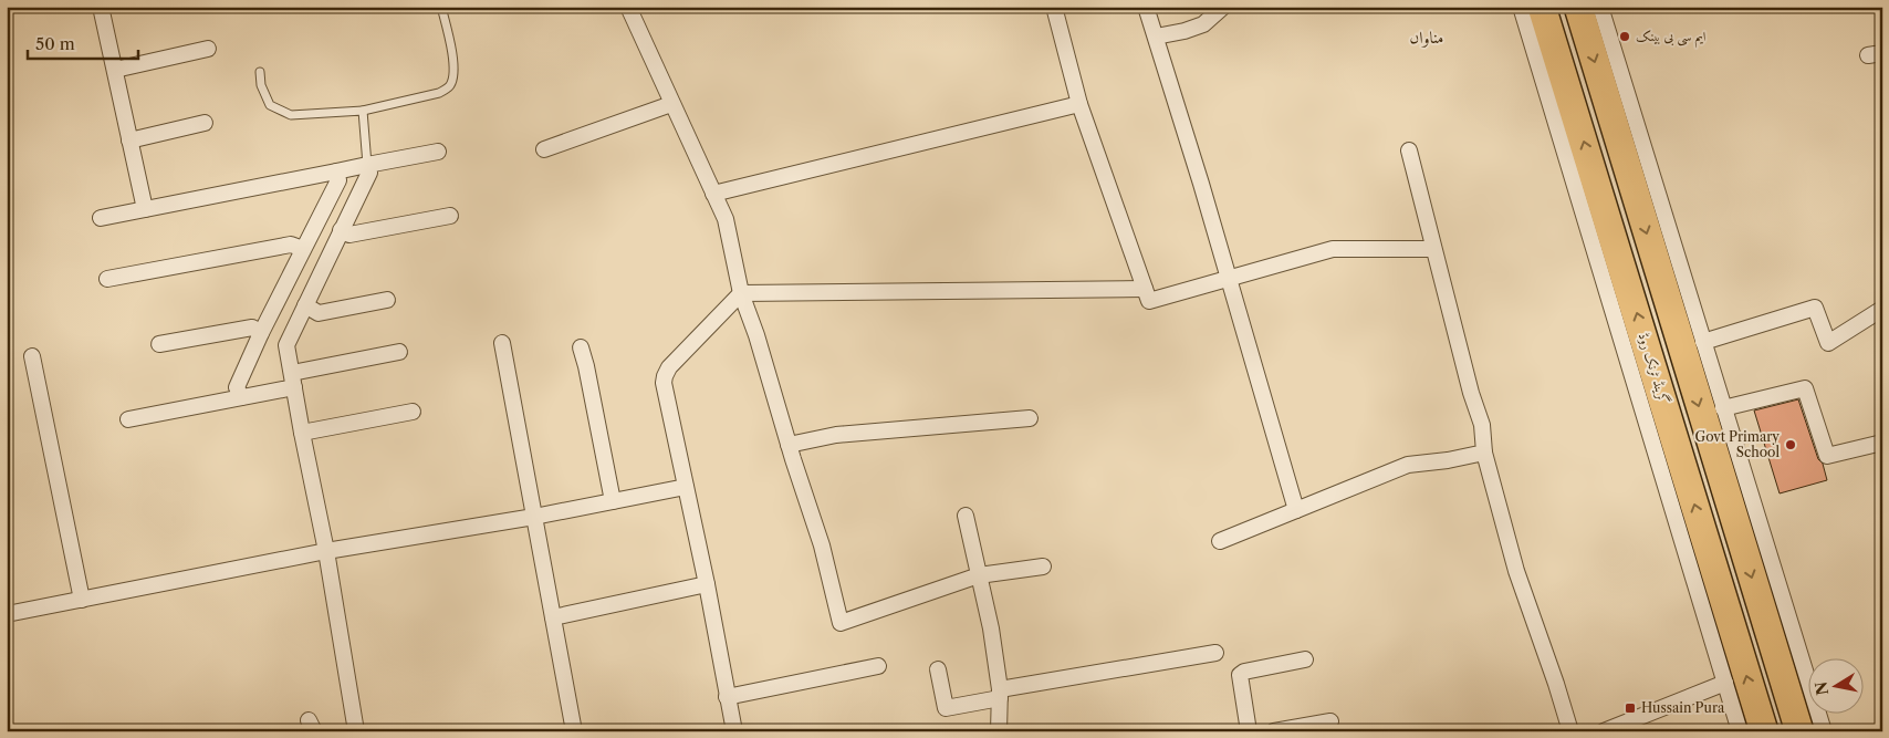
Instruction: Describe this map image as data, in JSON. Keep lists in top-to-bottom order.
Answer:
{
  "streets": {
    "highway": ["گرینڈ ٹرنک روڈ"]
  },
  "districts": ["مناواں"],
  "places": {
    "other": ["ایم سی بی بینک", "Govt Primary School"],
    "transit": ["Hussain Pura"]
  },
  "scale_bar": "50 m",
  "north": "left"
}
